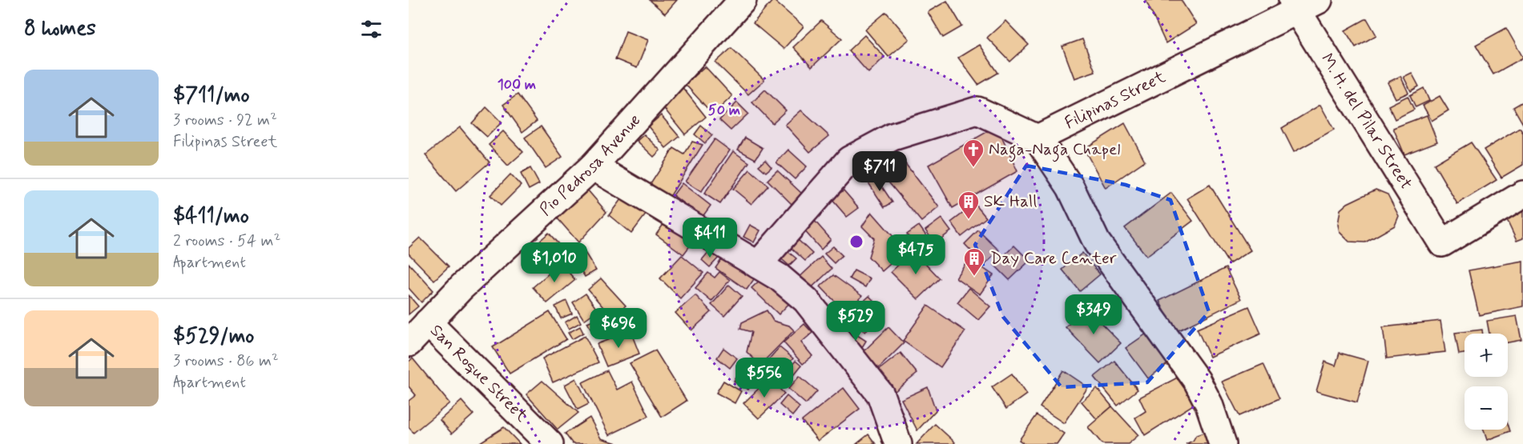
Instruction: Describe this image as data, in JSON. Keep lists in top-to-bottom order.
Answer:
{
  "streets": {
    "street": [
      "Filipinas Street",
      "M. H. del Pilar Street",
      "Pio Pedrosa Avenue",
      "San Roque Street"
    ]
  },
  "crossings": [
    ["Filipinas Street", "M. H. del Pilar Street"],
    ["Pio Pedrosa Avenue", "San Roque Street"]
  ],
  "places": {
    "church": ["Naga-Naga Chapel"],
    "building": ["SK Hall", "Day Care Center"]
  },
  "page": {
    "heading": "8 homes",
    "list": [
      {
        "name": "$711/mo",
        "note": "3 rooms · 92 m² · Filipinas Street"
      },
      {
        "name": "$411/mo",
        "note": "2 rooms · 54 m² · Apartment"
      },
      {
        "name": "$529/mo",
        "note": "3 rooms · 86 m² · Apartment"
      }
    ],
    "price": [
      "$711",
      "$411",
      "$475",
      "$1,010",
      "$349",
      "$529",
      "$696",
      "$556"
    ],
    "map_buttons": ["+", "−"]
  },
  "rings": ["100 m", "50 m"]
}
